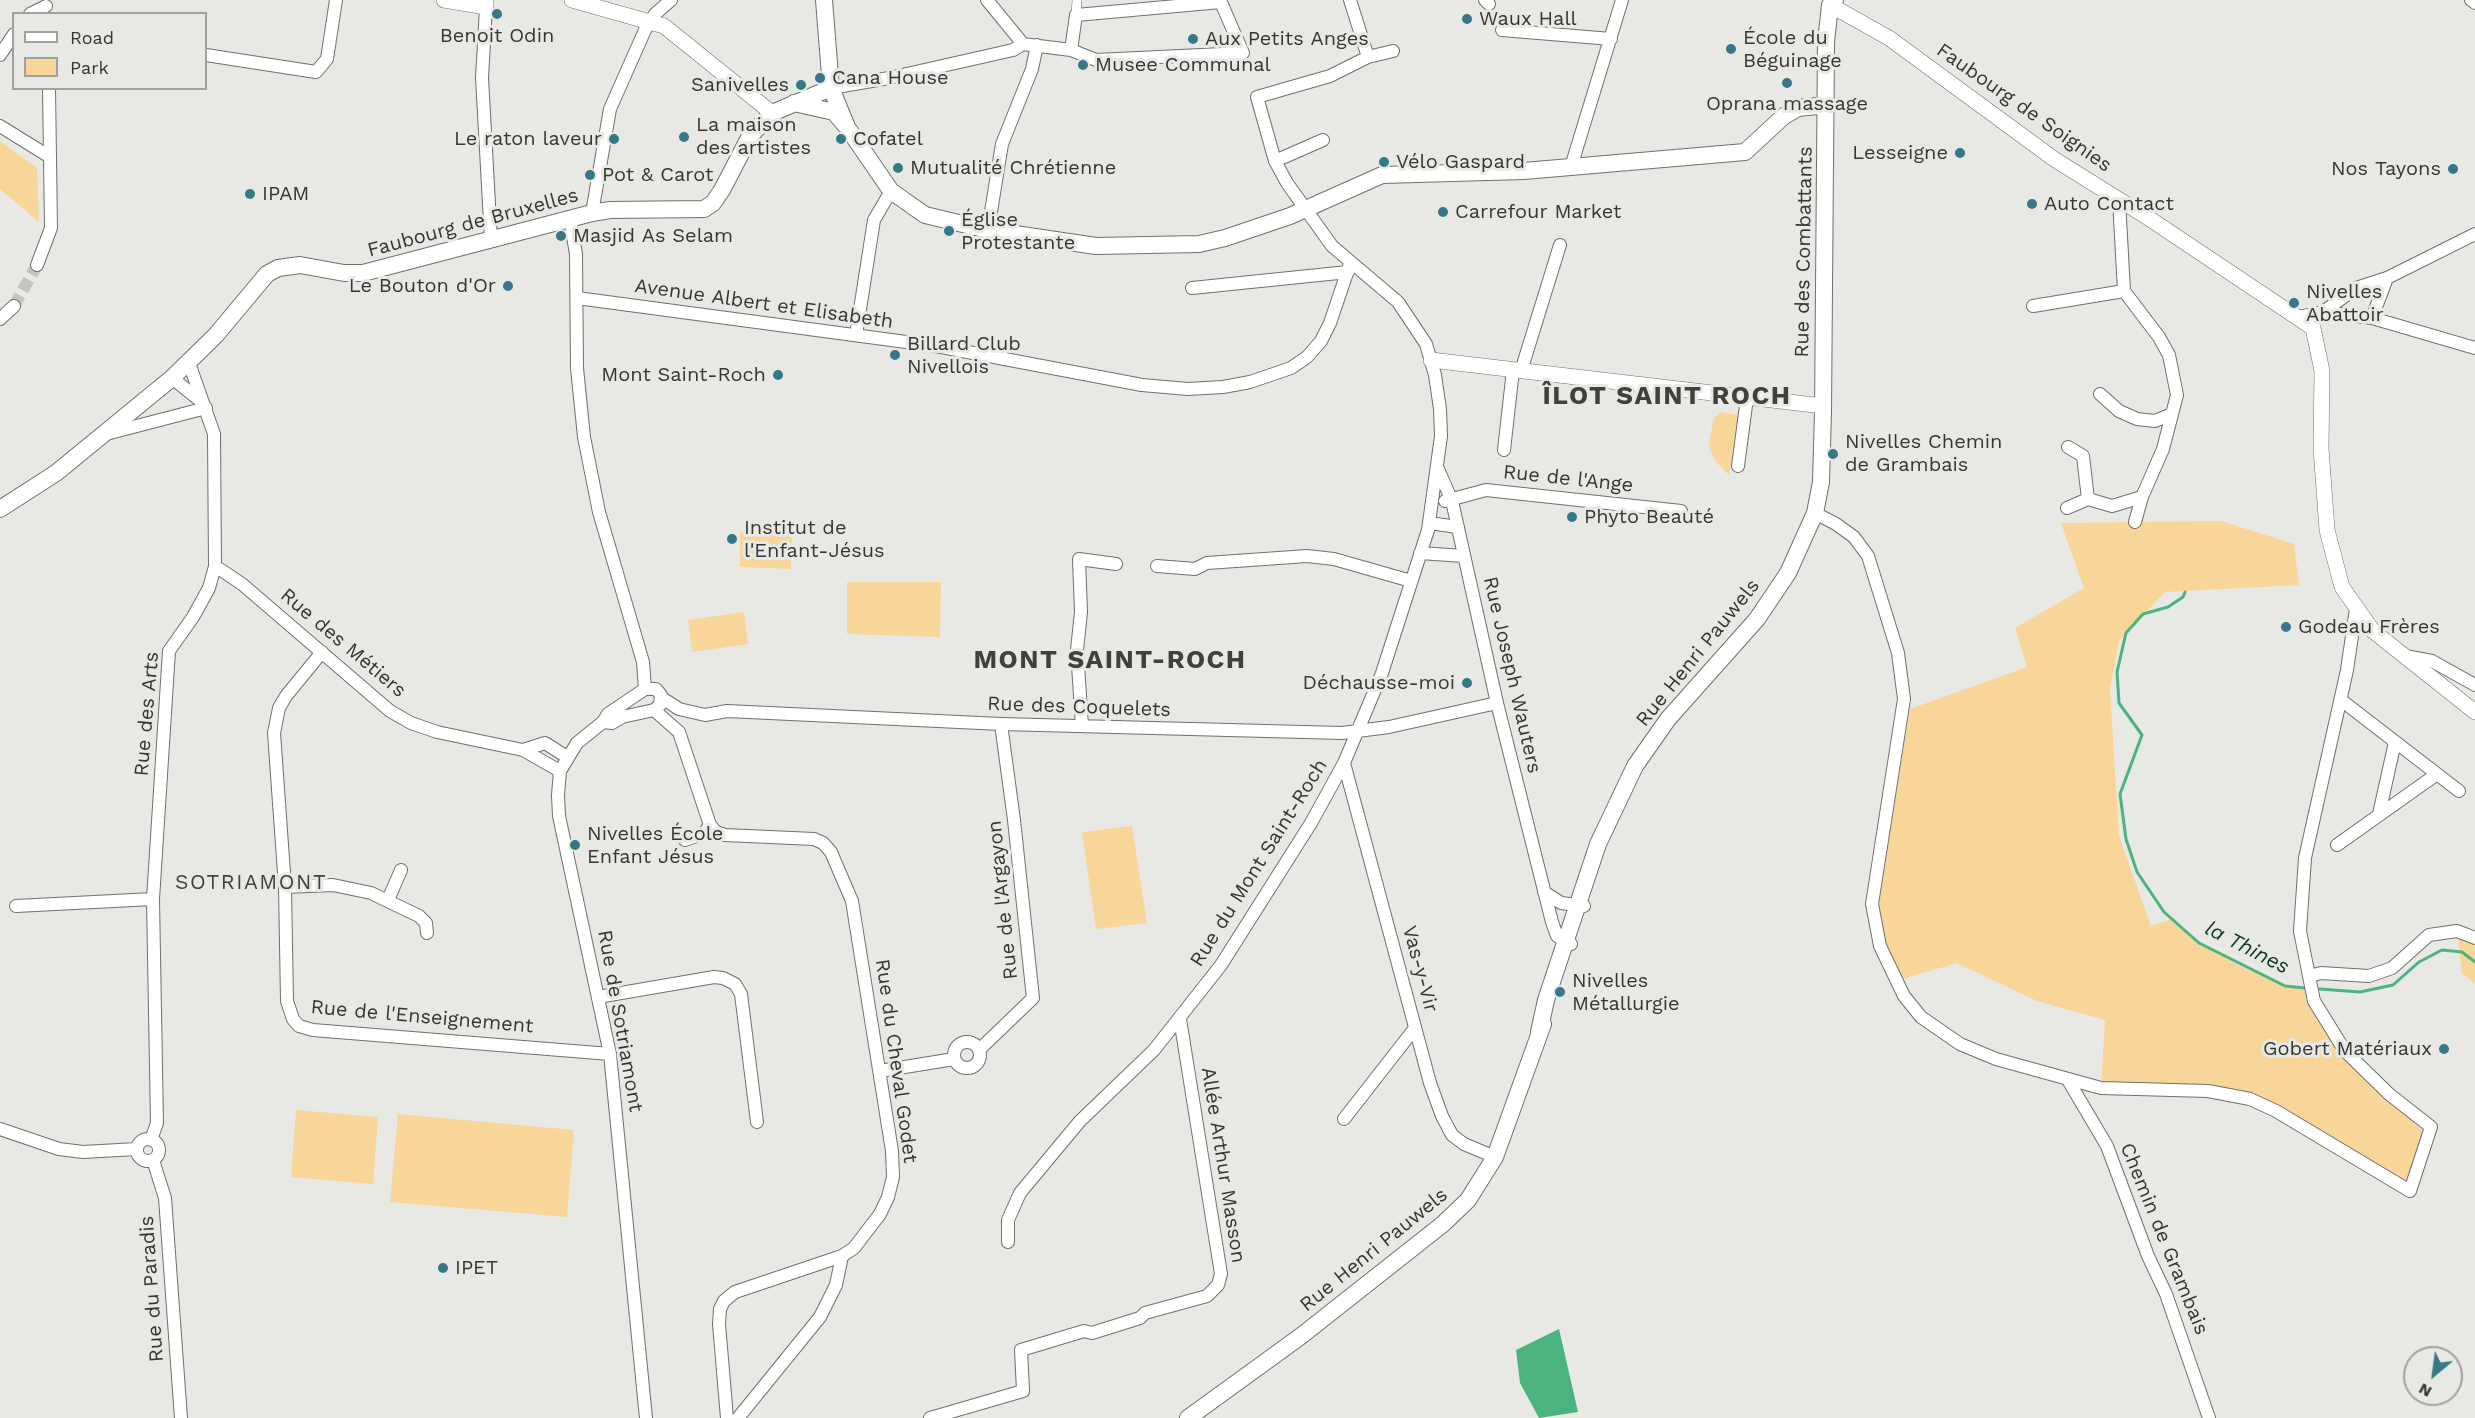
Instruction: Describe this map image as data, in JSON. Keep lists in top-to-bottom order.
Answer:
{
  "streets": {
    "main road": ["Faubourg de Bruxelles", "Rue des Combattants", "Rue Henri Pauwels"],
    "street": [
      "Faubourg de Soignies",
      "Avenue Albert et Elisabeth",
      "Rue de l'Ange",
      "Rue des Métiers",
      "Rue Joseph Wauters",
      "Rue des Coquelets",
      "Rue des Arts",
      "Rue du Mont Saint-Roch",
      "Rue de l'Argayon",
      "Vas-y-Vir",
      "Rue de l'Enseignement",
      "Rue de Sotriamont",
      "Rue du Cheval Godet",
      "Allée Arthur Masson",
      "Chemin de Grambais",
      "Rue du Paradis"
    ]
  },
  "crossings": [
    ["Faubourg de Soignies", "Rue des Combattants"],
    ["Faubourg de Bruxelles", "Rue des Arts"],
    ["Rue des Combattants", "Rue Henri Pauwels"],
    ["Avenue Albert et Elisabeth", "Rue du Mont Saint-Roch"],
    ["Rue de l'Ange", "Rue Joseph Wauters"],
    ["Rue de l'Ange", "Rue du Mont Saint-Roch"],
    ["Rue des Métiers", "Rue des Arts"],
    ["Rue des Métiers", "Rue de l'Enseignement"],
    ["Rue Henri Pauwels", "Rue Joseph Wauters"],
    ["Rue Henri Pauwels", "Vas-y-Vir"],
    ["Rue Joseph Wauters", "Rue des Coquelets"],
    ["Rue Joseph Wauters", "Rue du Mont Saint-Roch"],
    ["Rue des Coquelets", "Rue du Mont Saint-Roch"],
    ["Rue des Coquelets", "Rue de l'Argayon"],
    ["Rue des Coquelets", "Rue de Sotriamont"],
    ["Rue des Arts", "Rue du Paradis"],
    ["Rue du Mont Saint-Roch", "Vas-y-Vir"],
    ["Rue du Mont Saint-Roch", "Allée Arthur Masson"],
    ["Rue de l'Enseignement", "Rue de Sotriamont"]
  ],
  "districts": ["ÎLOT SAINT ROCH", "MONT SAINT-ROCH", "SOTRIAMONT"],
  "water": ["la Thines"],
  "places": [
    "Benoit Odin",
    "Waux Hall",
    "Aux Petits Anges",
    "École du Béguinage",
    "Musee Communal",
    "Cana House",
    "Oprana massage",
    "Sanivelles",
    "La maison des artistes",
    "Le raton laveur",
    "Cofatel",
    "Lesseigne",
    "Vélo Gaspard",
    "Mutualité Chrétienne",
    "Nos Tayons",
    "Pot & Carot",
    "IPAM",
    "Auto Contact",
    "Carrefour Market",
    "Église Protestante",
    "Masjid As Selam",
    "Le Bouton d'Or",
    "Nivelles Abattoir",
    "Billard Club Nivellois",
    "Mont Saint-Roch",
    "Nivelles Chemin de Grambais",
    "Phyto Beauté",
    "Institut de l'Enfant-Jésus",
    "Godeau Frères",
    "Déchausse-moi",
    "Nivelles École Enfant Jésus",
    "Nivelles Métallurgie",
    "Gobert Matériaux",
    "IPET"
  ],
  "legend": ["Road", "Park"],
  "north": "bottom left"
}
